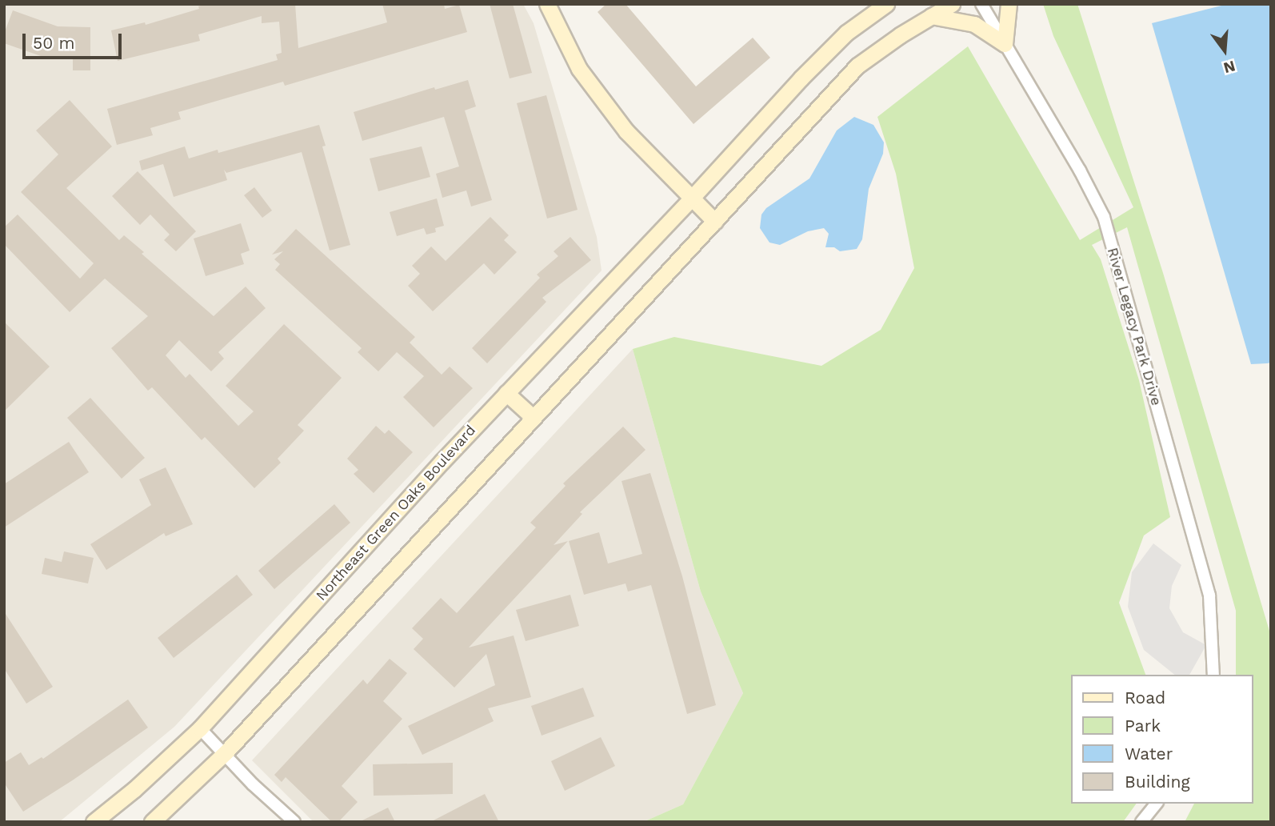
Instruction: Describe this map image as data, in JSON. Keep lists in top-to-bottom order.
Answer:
{
  "streets": {
    "main road": ["Northeast Green Oaks Boulevard"],
    "street": ["River Legacy Park Drive"]
  },
  "legend": [
    "Road",
    "Park",
    "Water",
    "Building"
  ],
  "scale_bar": "50 m",
  "north": "bottom"
}
